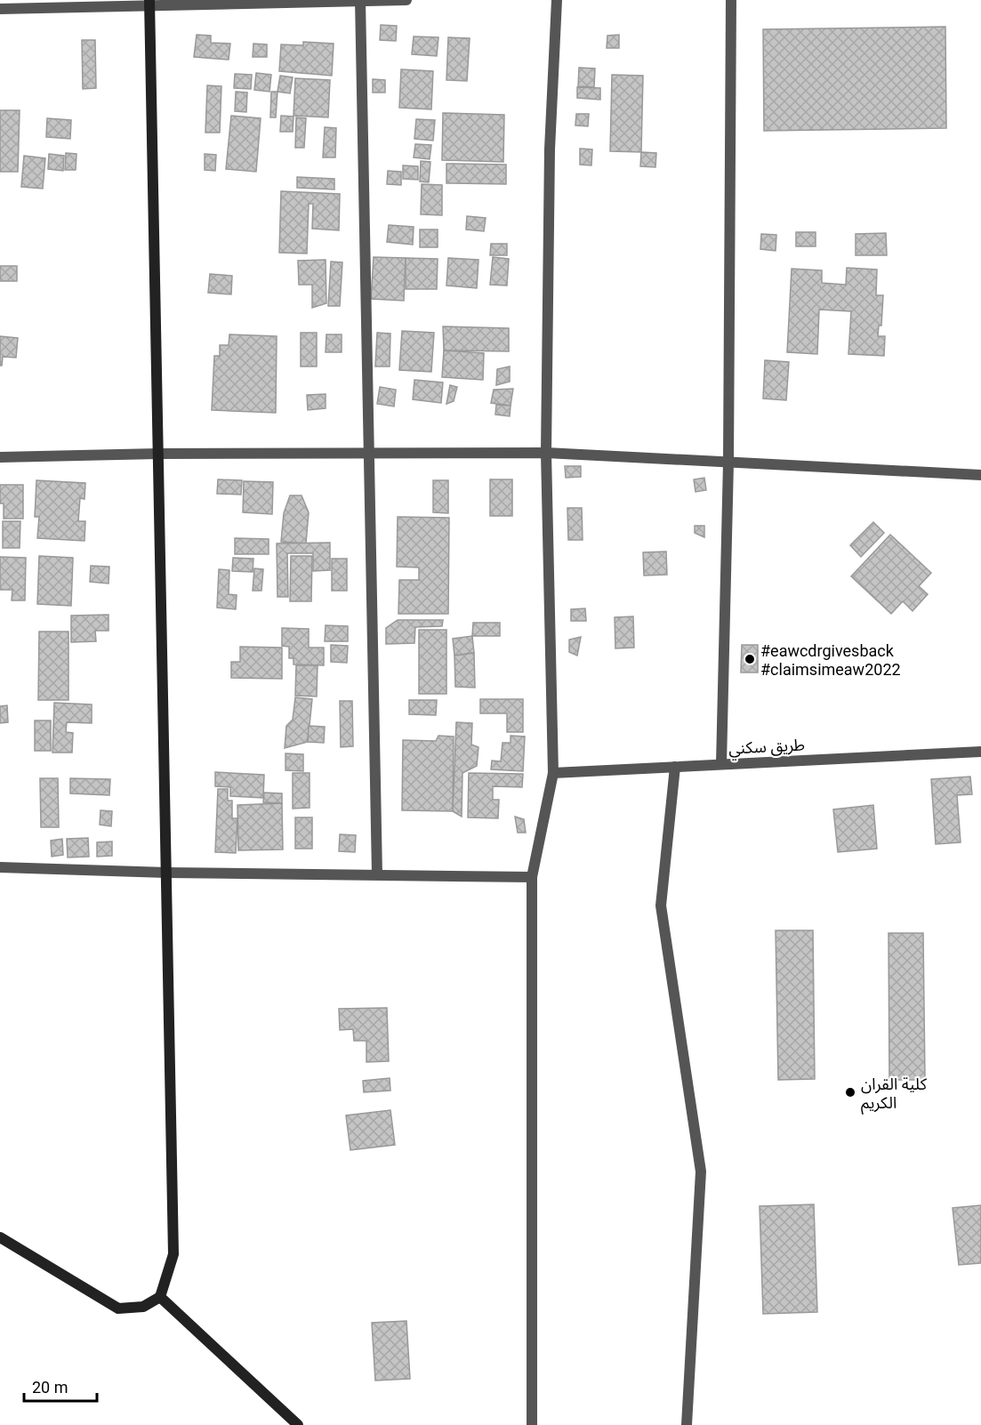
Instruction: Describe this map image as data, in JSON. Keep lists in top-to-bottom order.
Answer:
{
  "streets": {
    "street": ["طريق سكني"]
  },
  "places": ["#eawcdrgivesback #claimsimeaw2022", "كلية القران الكريم"],
  "scale_bar": "20 m"
}
